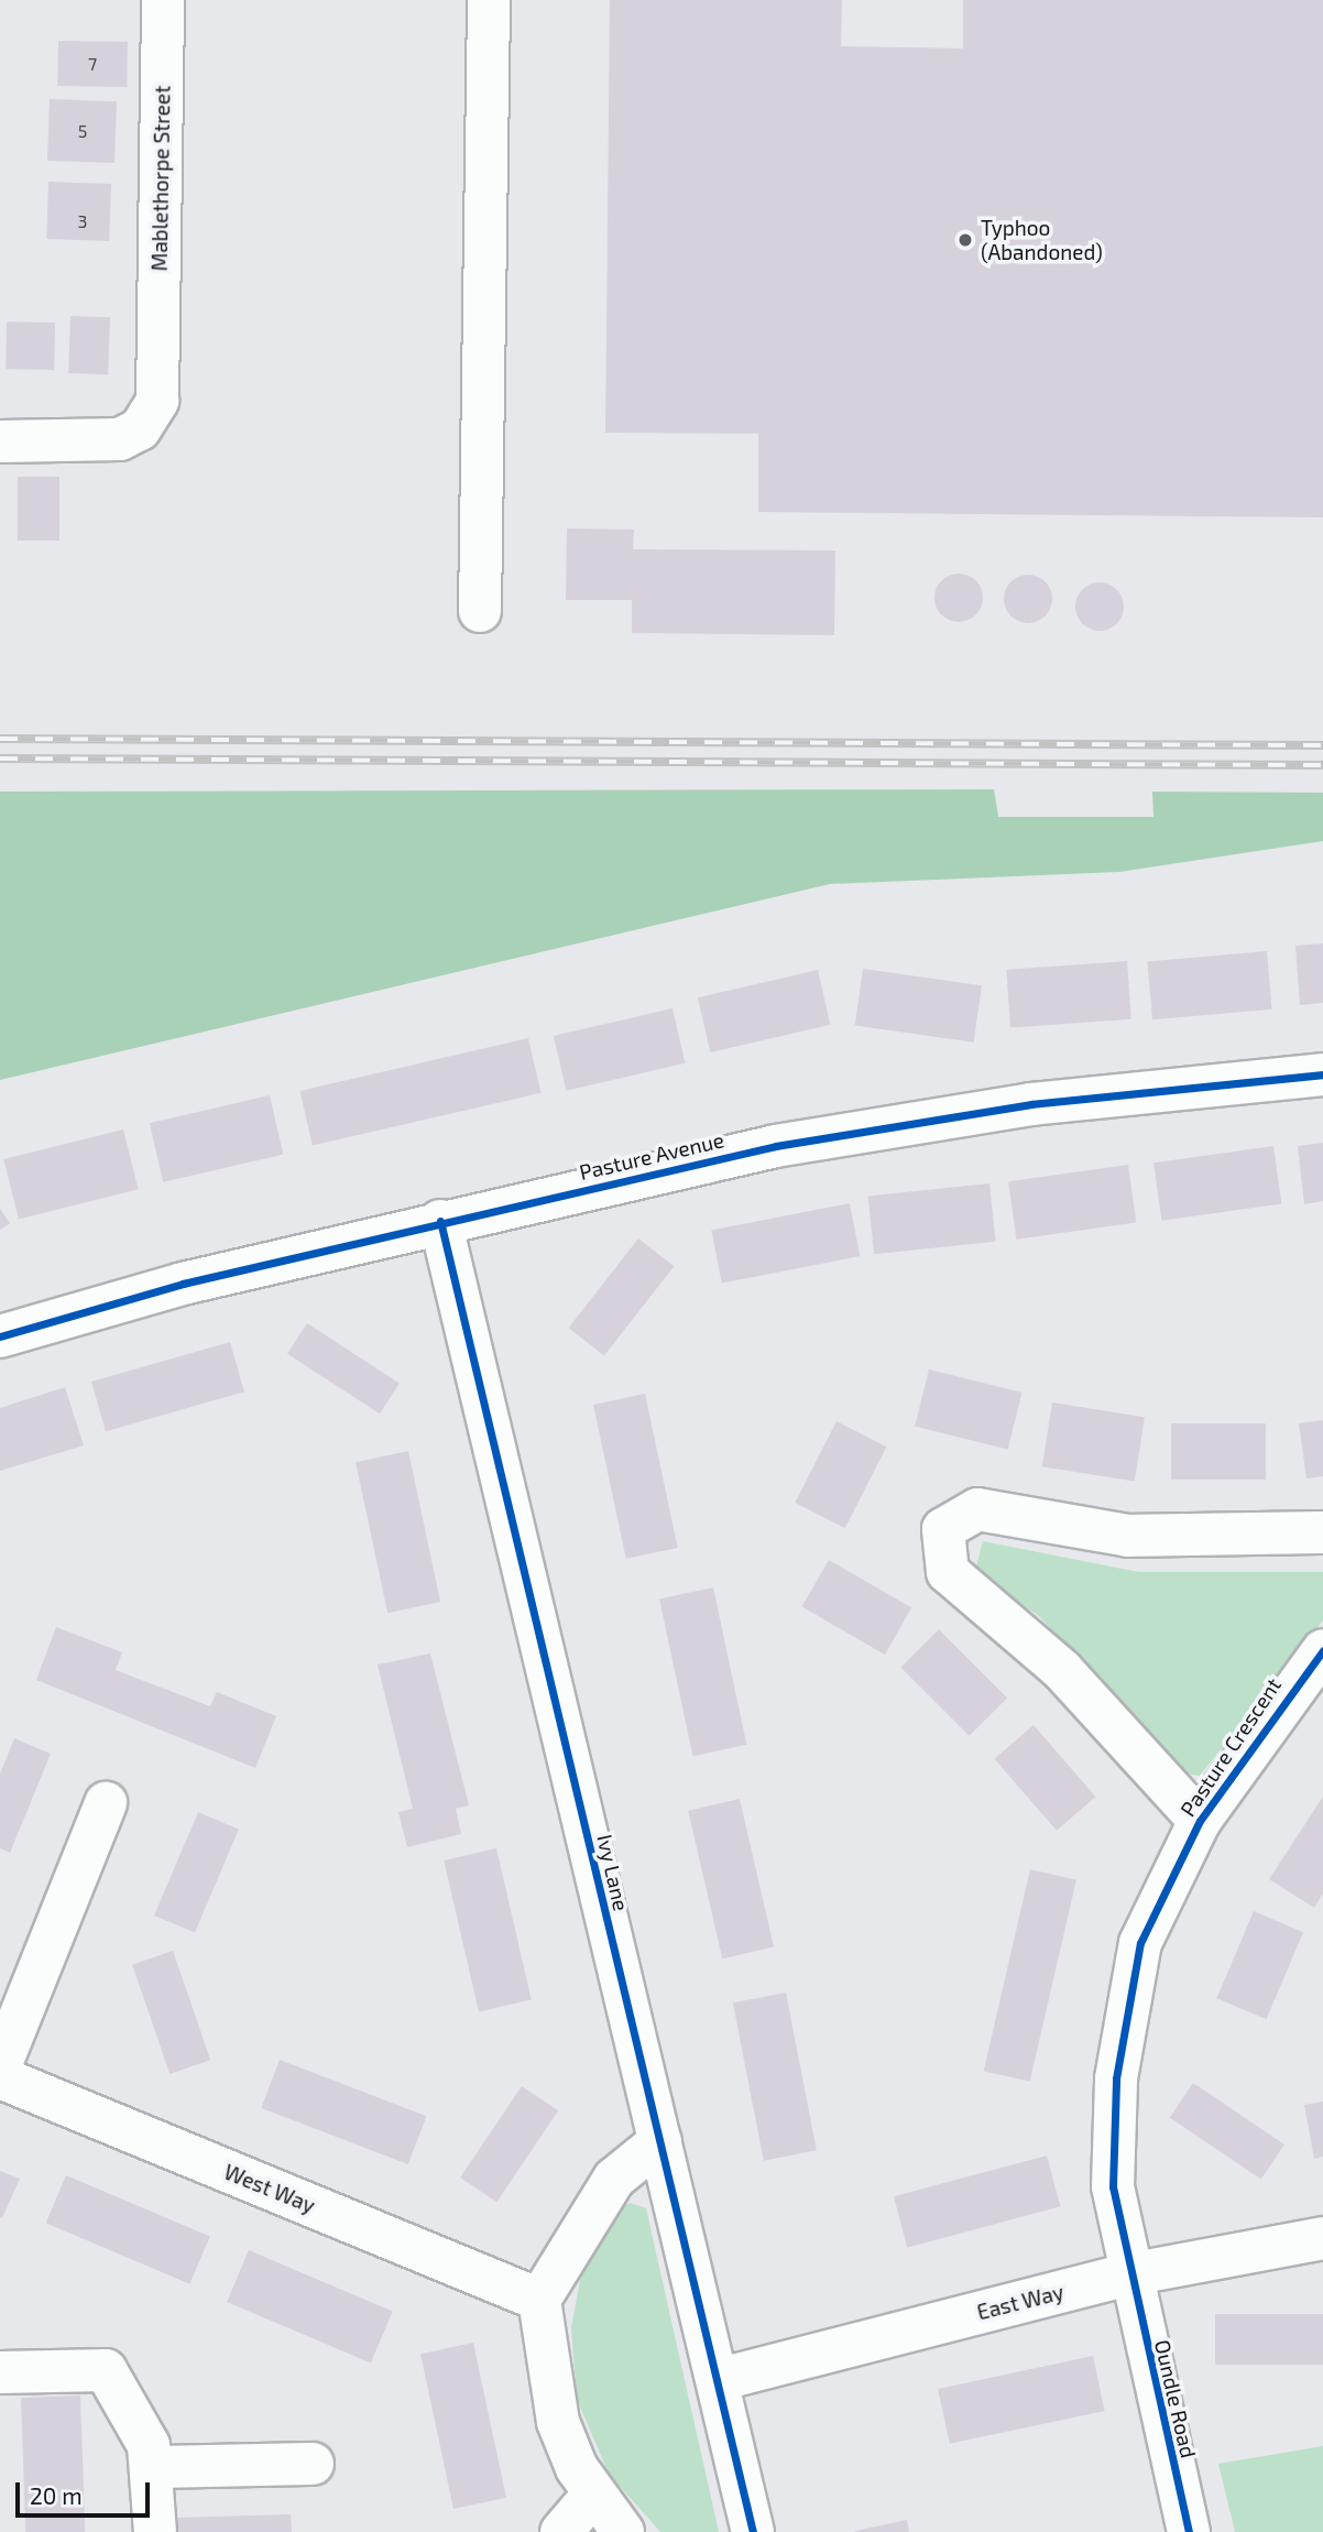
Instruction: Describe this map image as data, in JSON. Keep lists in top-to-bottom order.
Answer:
{
  "streets": {
    "street": [
      "Mablethorpe Street",
      "Pasture Avenue",
      "Pasture Crescent",
      "Ivy Lane",
      "West Way",
      "East Way",
      "Oundle Road"
    ]
  },
  "crossings": [
    ["Pasture Avenue", "Ivy Lane"],
    ["Pasture Crescent", "East Way"],
    ["Pasture Crescent", "Oundle Road"],
    ["Ivy Lane", "East Way"],
    ["East Way", "Oundle Road"]
  ],
  "places": ["Typhoo (Abandoned)"],
  "house_numbers": ["7", "5", "3"],
  "scale_bar": "20 m"
}
